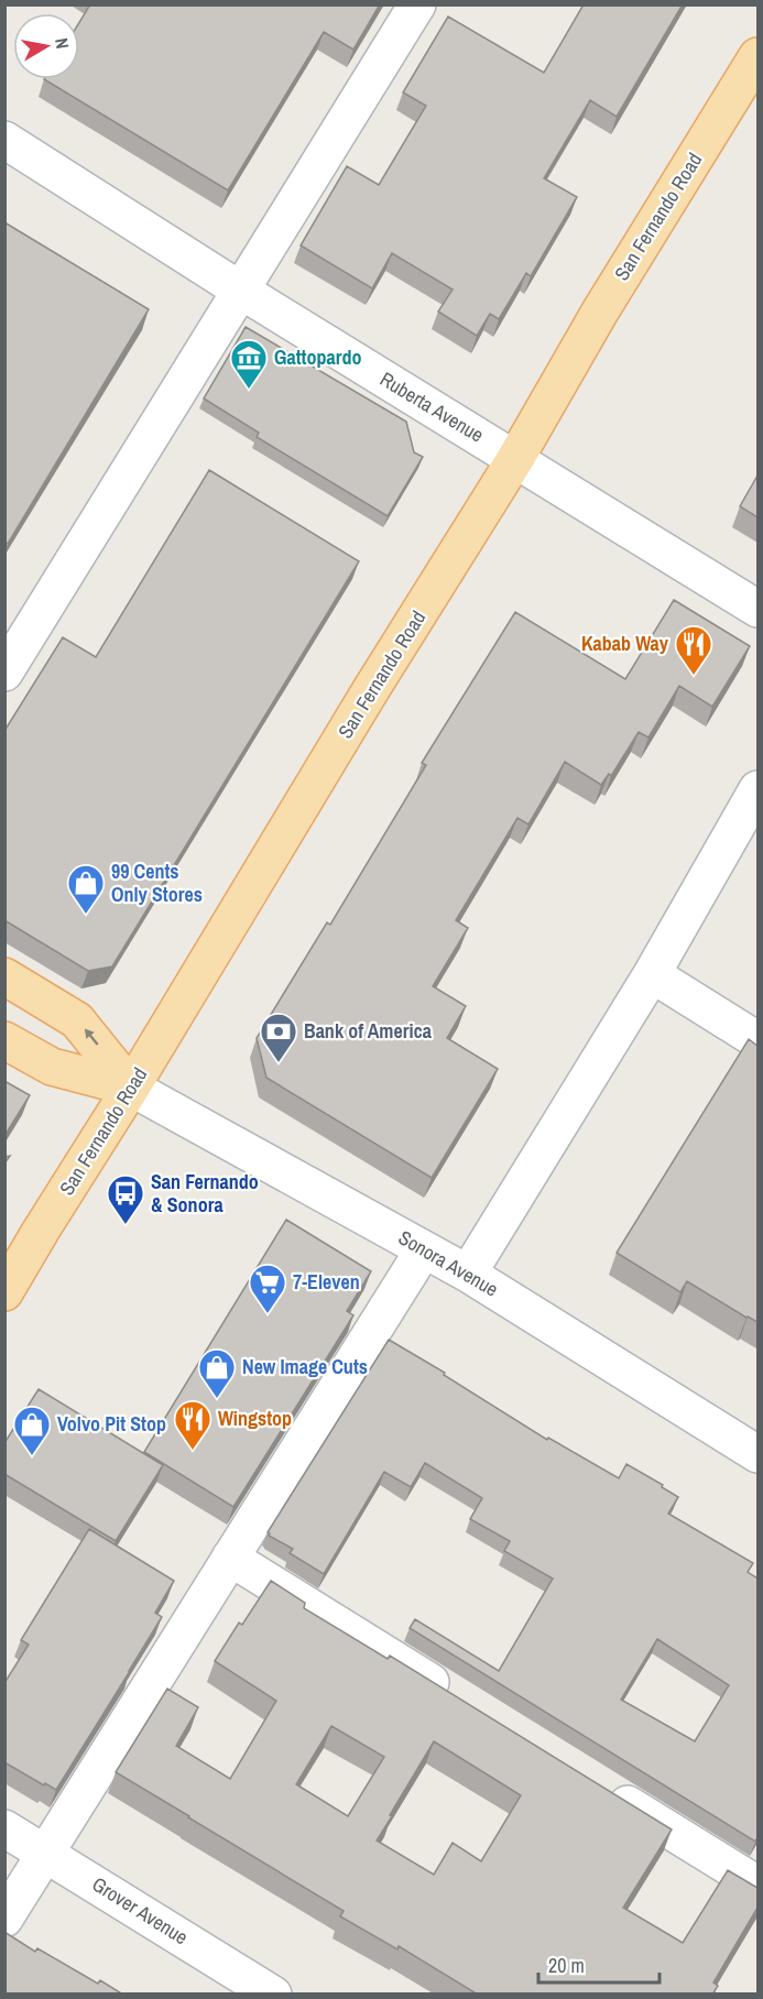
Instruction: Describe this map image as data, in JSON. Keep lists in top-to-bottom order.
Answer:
{
  "streets": {
    "main road": ["San Fernando Road", "Sonora Avenue"],
    "street": ["Ruberta Avenue", "Grover Avenue"]
  },
  "crossings": [
    ["San Fernando Road", "Ruberta Avenue"],
    ["San Fernando Road", "Sonora Avenue"]
  ],
  "places": {
    "museum": ["Gattopardo"],
    "restaurant": ["Kabab Way", "Wingstop"],
    "shop": ["99 Cents Only Stores", "New Image Cuts", "Volvo Pit Stop"],
    "bank": ["Bank of America"],
    "bus stop": ["San Fernando & Sonora"],
    "supermarket": ["7-Eleven"]
  },
  "scale_bar": "20 m",
  "north": "right"
}
